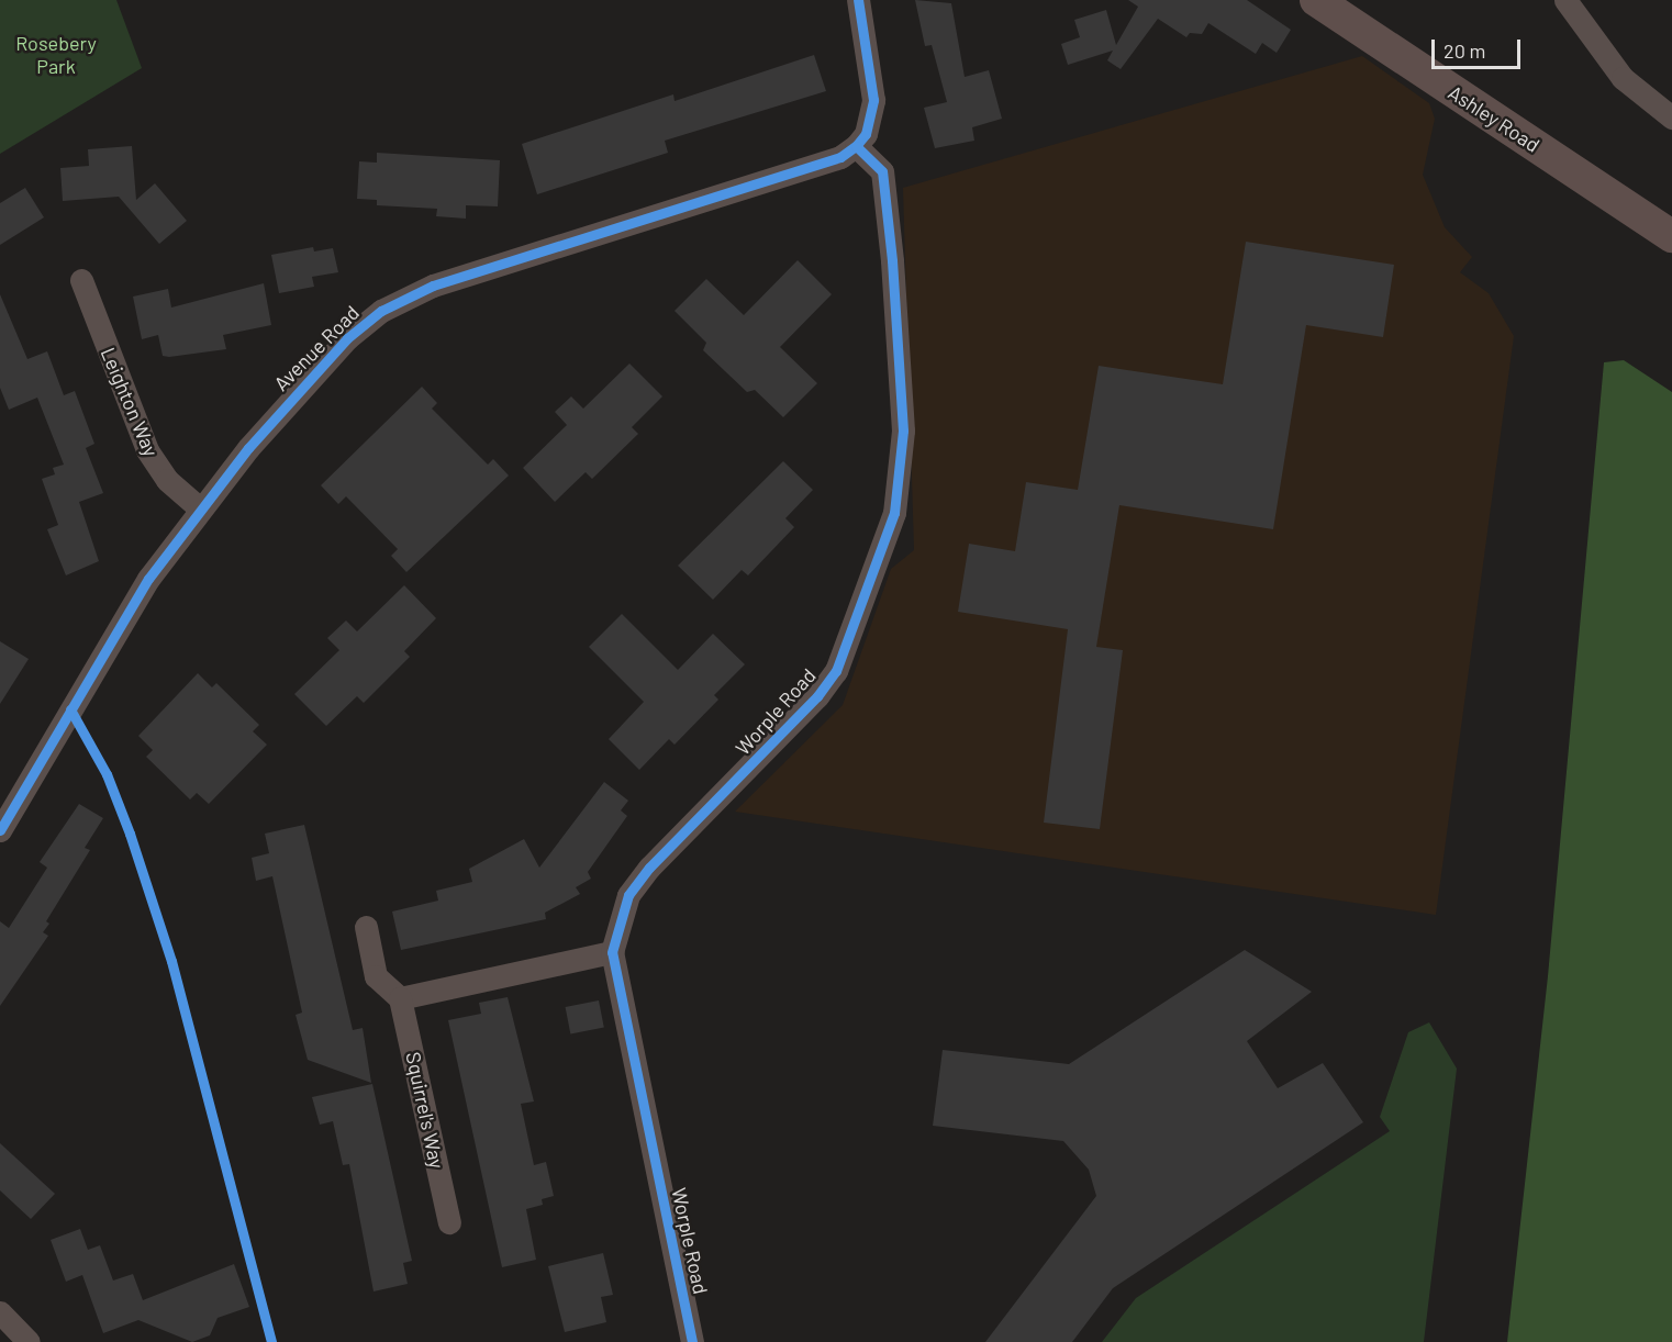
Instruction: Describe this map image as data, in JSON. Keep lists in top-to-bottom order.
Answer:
{
  "streets": {
    "main road": ["Ashley Road"],
    "street": [
      "Avenue Road",
      "Leighton Way",
      "Worple Road",
      "Squirrel's Way"
    ]
  },
  "crossings": [
    ["Avenue Road", "Leighton Way"],
    ["Avenue Road", "Worple Road"]
  ],
  "parks": ["Rosebery Park"],
  "scale_bar": "20 m"
}
